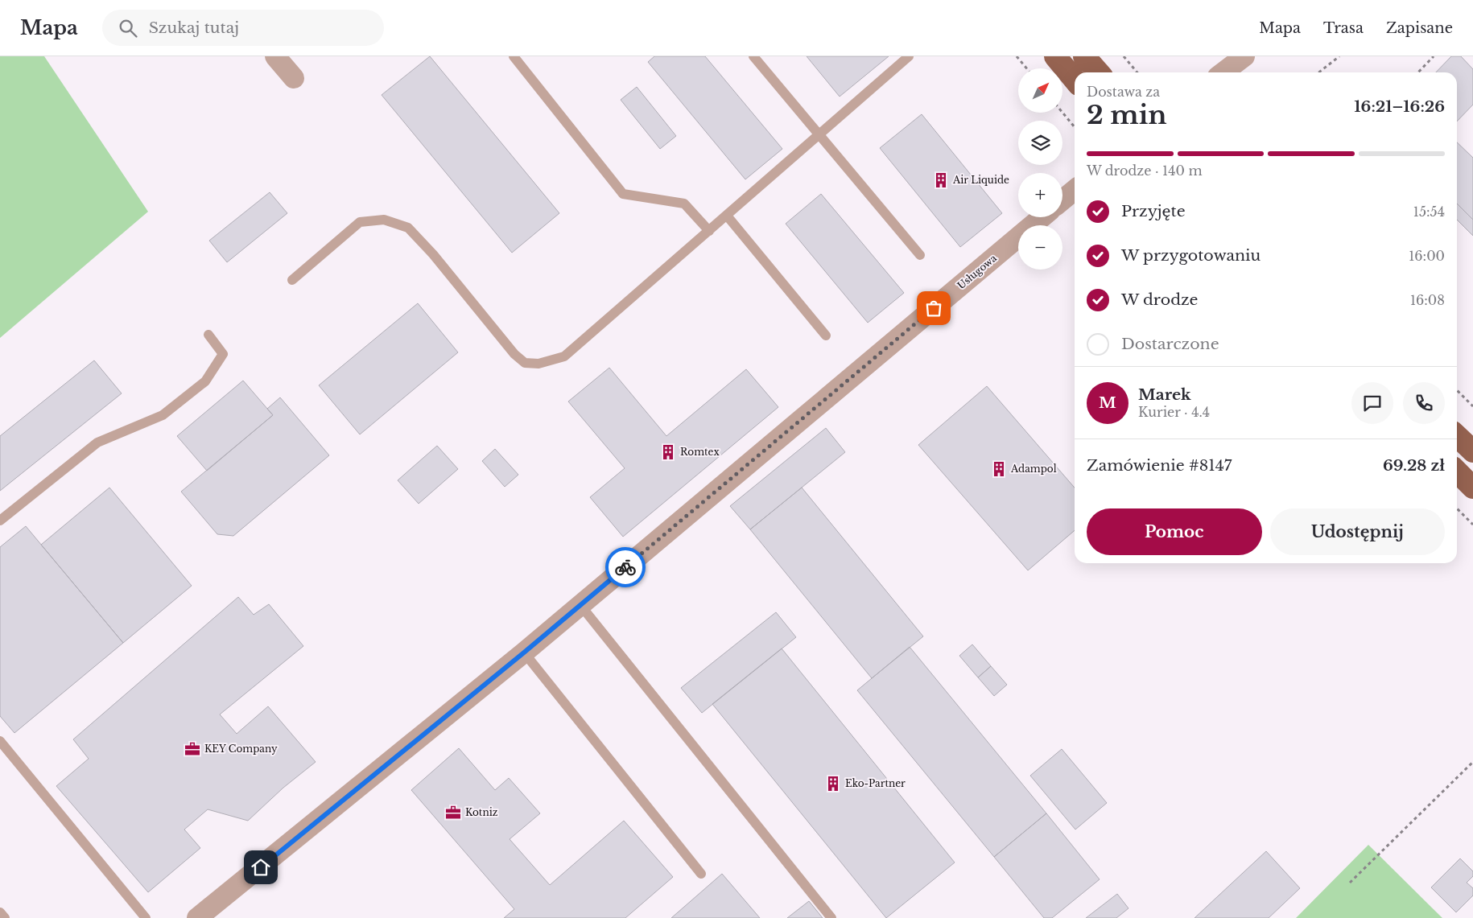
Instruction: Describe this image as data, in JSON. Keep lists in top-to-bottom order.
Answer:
{
  "streets": {
    "street": ["Usługowa"]
  },
  "places": {
    "building": [
      "Air Liquide",
      "Romtex",
      "Adampol",
      "Eko-Partner"
    ],
    "office": ["KEY Company", "Kotniz"]
  },
  "north": "top right",
  "page": {
    "header": "Mapa",
    "search": "Szukaj tutaj",
    "nav": ["Mapa", "Trasa", "Zapisane"],
    "map_buttons": ["+", "−"],
    "heading": ["2 min", "Dostawa za", "16:21–16:26"],
    "panel": [
      "Marek",
      "Kurier · 4.4",
      "Zamówienie #8147",
      "69.28 zł"
    ],
    "bar": "W drodze · 140 m",
    "list": [
      ["Przyjęte", "15:54"],
      ["W przygotowaniu", "16:00"],
      ["W drodze", "16:08"],
      "Dostarczone"
    ],
    "round": "M",
    "buttons": ["Pomoc", "Udostępnij"]
  }
}
